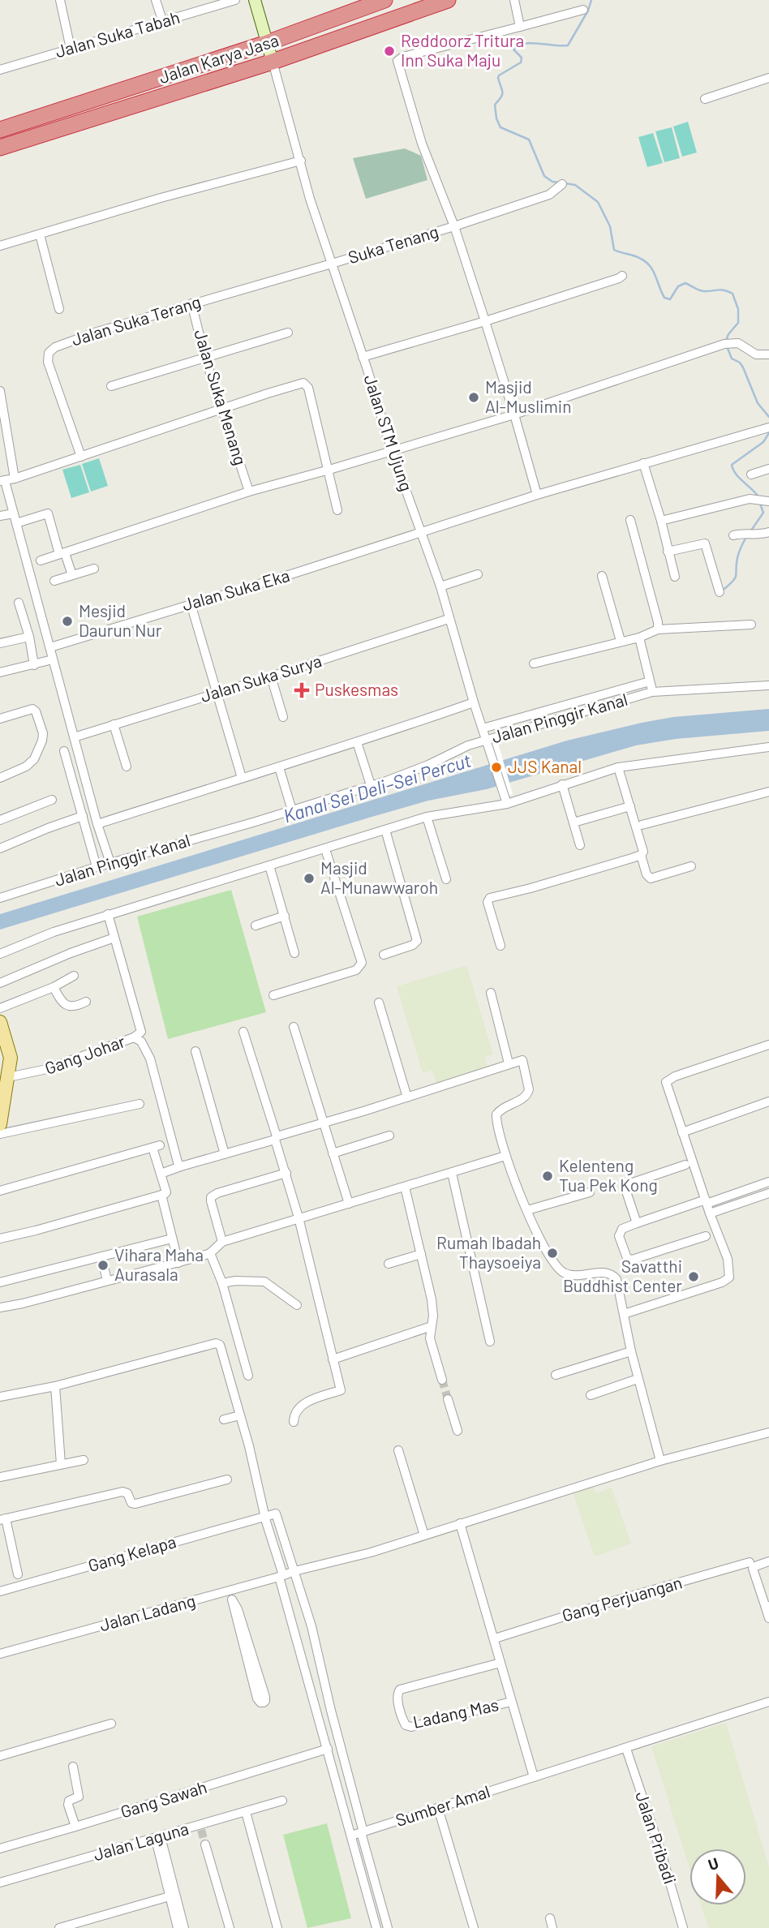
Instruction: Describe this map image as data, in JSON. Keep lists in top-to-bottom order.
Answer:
{
  "streets": {
    "highway": ["Jalan Karya Jasa"],
    "street": [
      "Jalan Suka Tabah",
      "Suka Tenang",
      "Jalan Suka Terang",
      "Jalan Suka Menang",
      "Jalan STM Ujung",
      "Jalan Suka Eka",
      "Jalan Suka Surya",
      "Jalan Pinggir Kanal",
      "Gang Johar",
      "Gang Kelapa",
      "Gang Perjuangan",
      "Jalan Ladang",
      "Ladang Mas",
      "Gang Sawah",
      "Sumber Amal",
      "Jalan Pribadi",
      "Jalan Laguna"
    ]
  },
  "crossings": [
    ["Jalan Karya Jasa", "Jalan STM Ujung"],
    ["Suka Tenang", "Jalan Suka Terang"],
    ["Suka Tenang", "Jalan STM Ujung"],
    ["Jalan Suka Terang", "Jalan Suka Menang"],
    ["Jalan Suka Terang", "Jalan STM Ujung"],
    ["Jalan STM Ujung", "Jalan Suka Eka"],
    ["Jalan STM Ujung", "Jalan Suka Surya"],
    ["Jalan STM Ujung", "Jalan Pinggir Kanal"],
    ["Sumber Amal", "Jalan Pribadi"]
  ],
  "water": ["Kanal Sei Deli–Sei Percut"],
  "places": {
    "other": [
      "Reddoorz Tritura Inn Suka Maju",
      "Masjid Al-Muslimin",
      "Mesjid Daurun Nur",
      "JJS Kanal",
      "Masjid Al-Munawwaroh",
      "Kelenteng Tua Pek Kong",
      "Rumah Ibadah Thaysoeiya",
      "Vihara Maha Aurasala",
      "Savatthi Buddhist Center"
    ],
    "health": ["Puskesmas"]
  },
  "north": "top"
}
